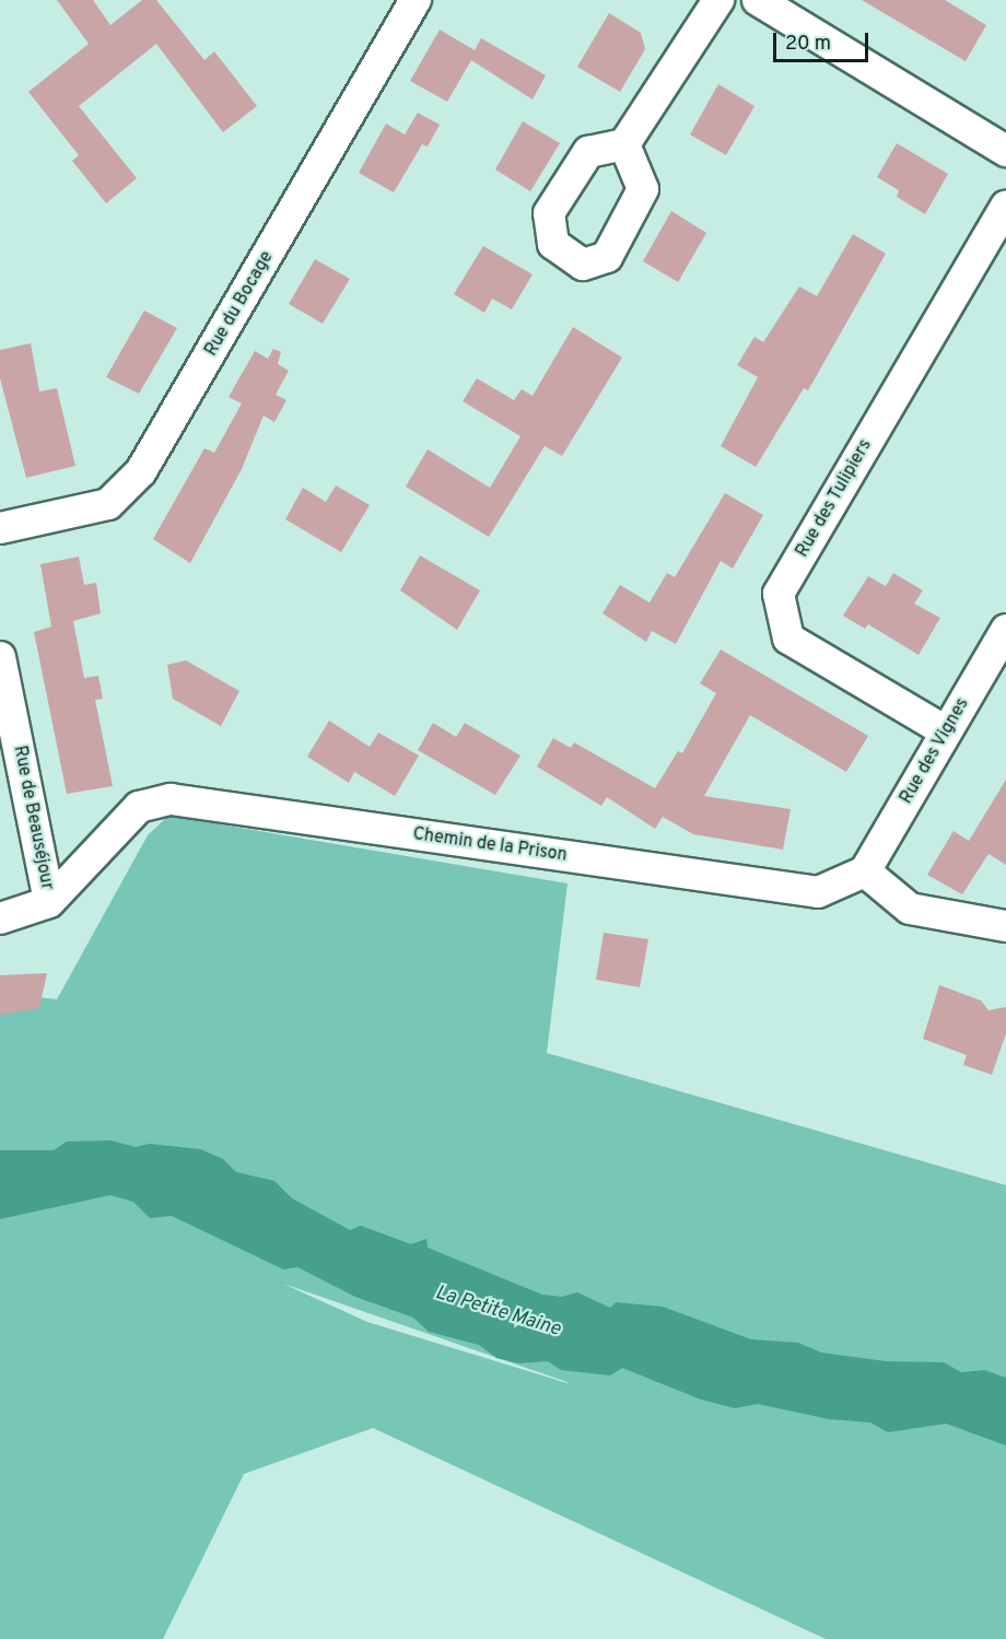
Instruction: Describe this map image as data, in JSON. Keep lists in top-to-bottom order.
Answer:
{
  "streets": {
    "street": [
      "Rue du Bocage",
      "Rue des Tulipiers",
      "Rue des Vignes",
      "Rue de Beauséjour",
      "Chemin de la Prison"
    ]
  },
  "crossings": [
    ["Rue des Tulipiers", "Rue des Vignes"],
    ["Rue des Vignes", "Chemin de la Prison"],
    ["Rue de Beauséjour", "Chemin de la Prison"]
  ],
  "water": ["La Petite Maine"],
  "scale_bar": "20 m"
}
